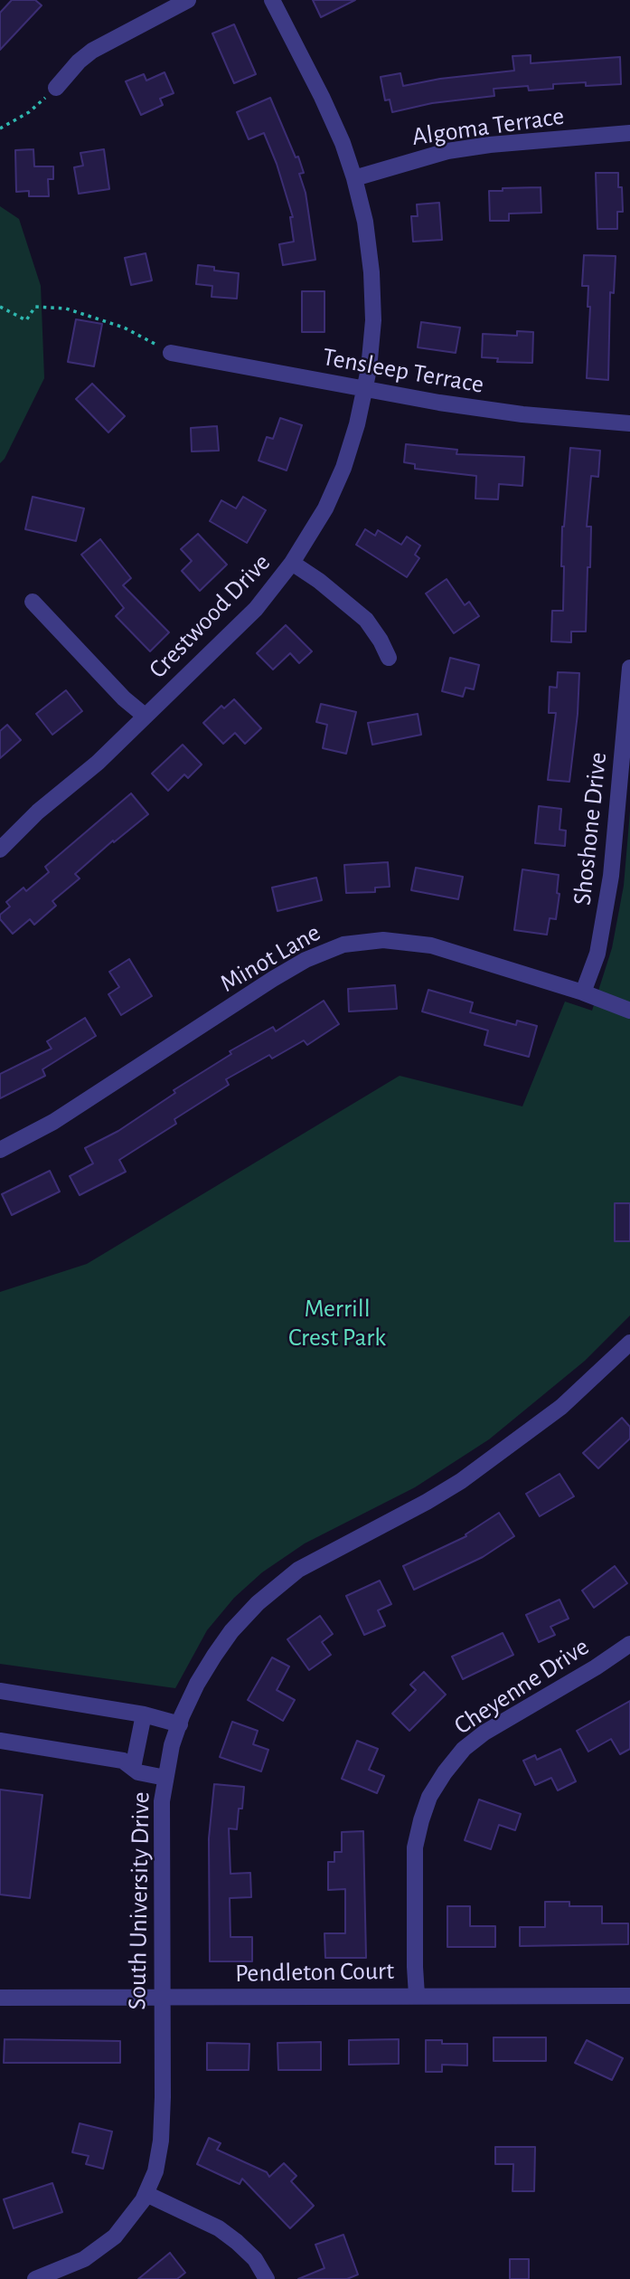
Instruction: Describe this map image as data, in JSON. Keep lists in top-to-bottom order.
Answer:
{
  "streets": {
    "street": [
      "Algoma Terrace",
      "Tensleep Terrace",
      "Crestwood Drive",
      "Shoshone Drive",
      "Minot Lane",
      "Cheyenne Drive",
      "South University Drive",
      "Pendleton Court"
    ]
  },
  "crossings": [
    ["Algoma Terrace", "Crestwood Drive"],
    ["Tensleep Terrace", "Crestwood Drive"],
    ["Shoshone Drive", "Minot Lane"],
    ["Cheyenne Drive", "Pendleton Court"],
    ["South University Drive", "Pendleton Court"]
  ],
  "parks": ["Merrill Crest Park"]
}
